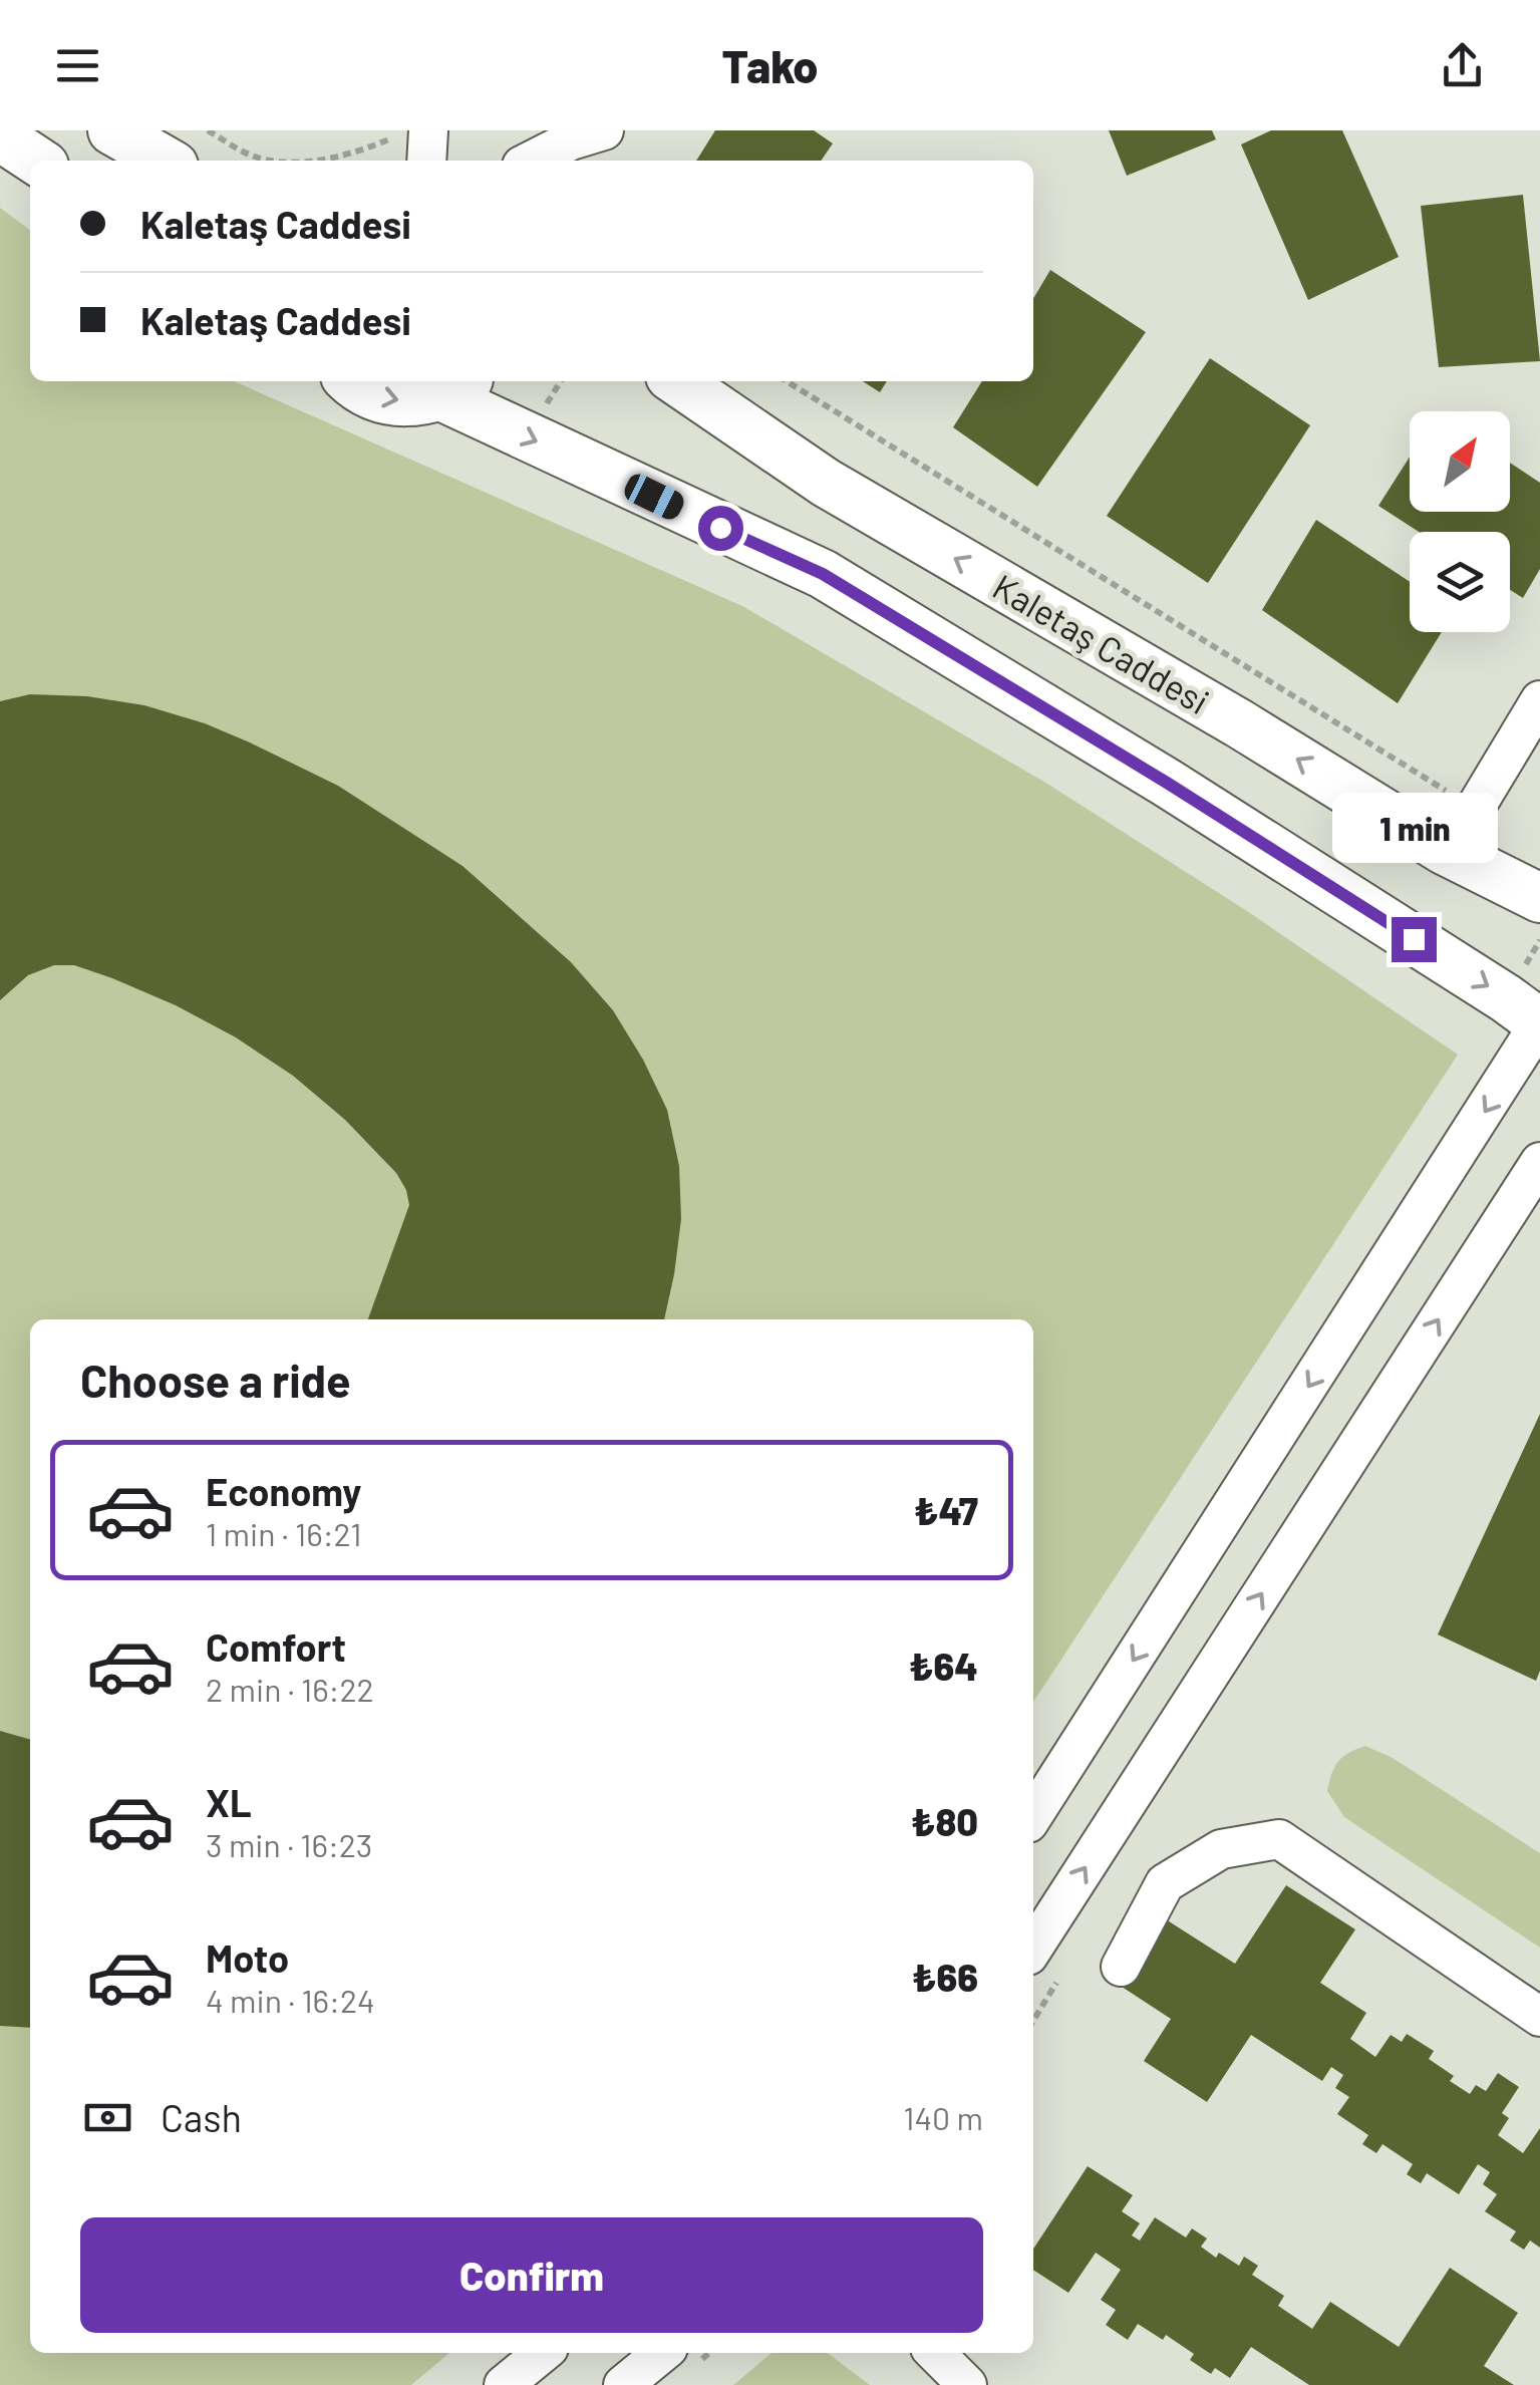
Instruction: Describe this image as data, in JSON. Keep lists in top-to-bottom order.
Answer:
{
  "streets": {
    "main road": ["Kaletaş Caddesi"]
  },
  "north": "top right",
  "page": {
    "header": "Tako",
    "banner": ["Kaletaş Caddesi", "Kaletaş Caddesi"],
    "bubble": "1 min",
    "heading": "Choose a ride",
    "list": [
      {
        "name": "Economy",
        "note": "1 min · 16:21",
        "value": "₺47"
      },
      {
        "name": "Comfort",
        "note": "2 min · 16:22",
        "value": "₺64"
      },
      {
        "name": "XL",
        "note": "3 min · 16:23",
        "value": "₺80"
      },
      {
        "name": "Moto",
        "note": "4 min · 16:24",
        "value": "₺66"
      }
    ],
    "pay": ["Cash", "140 m"],
    "buttons": "Confirm"
  }
}
